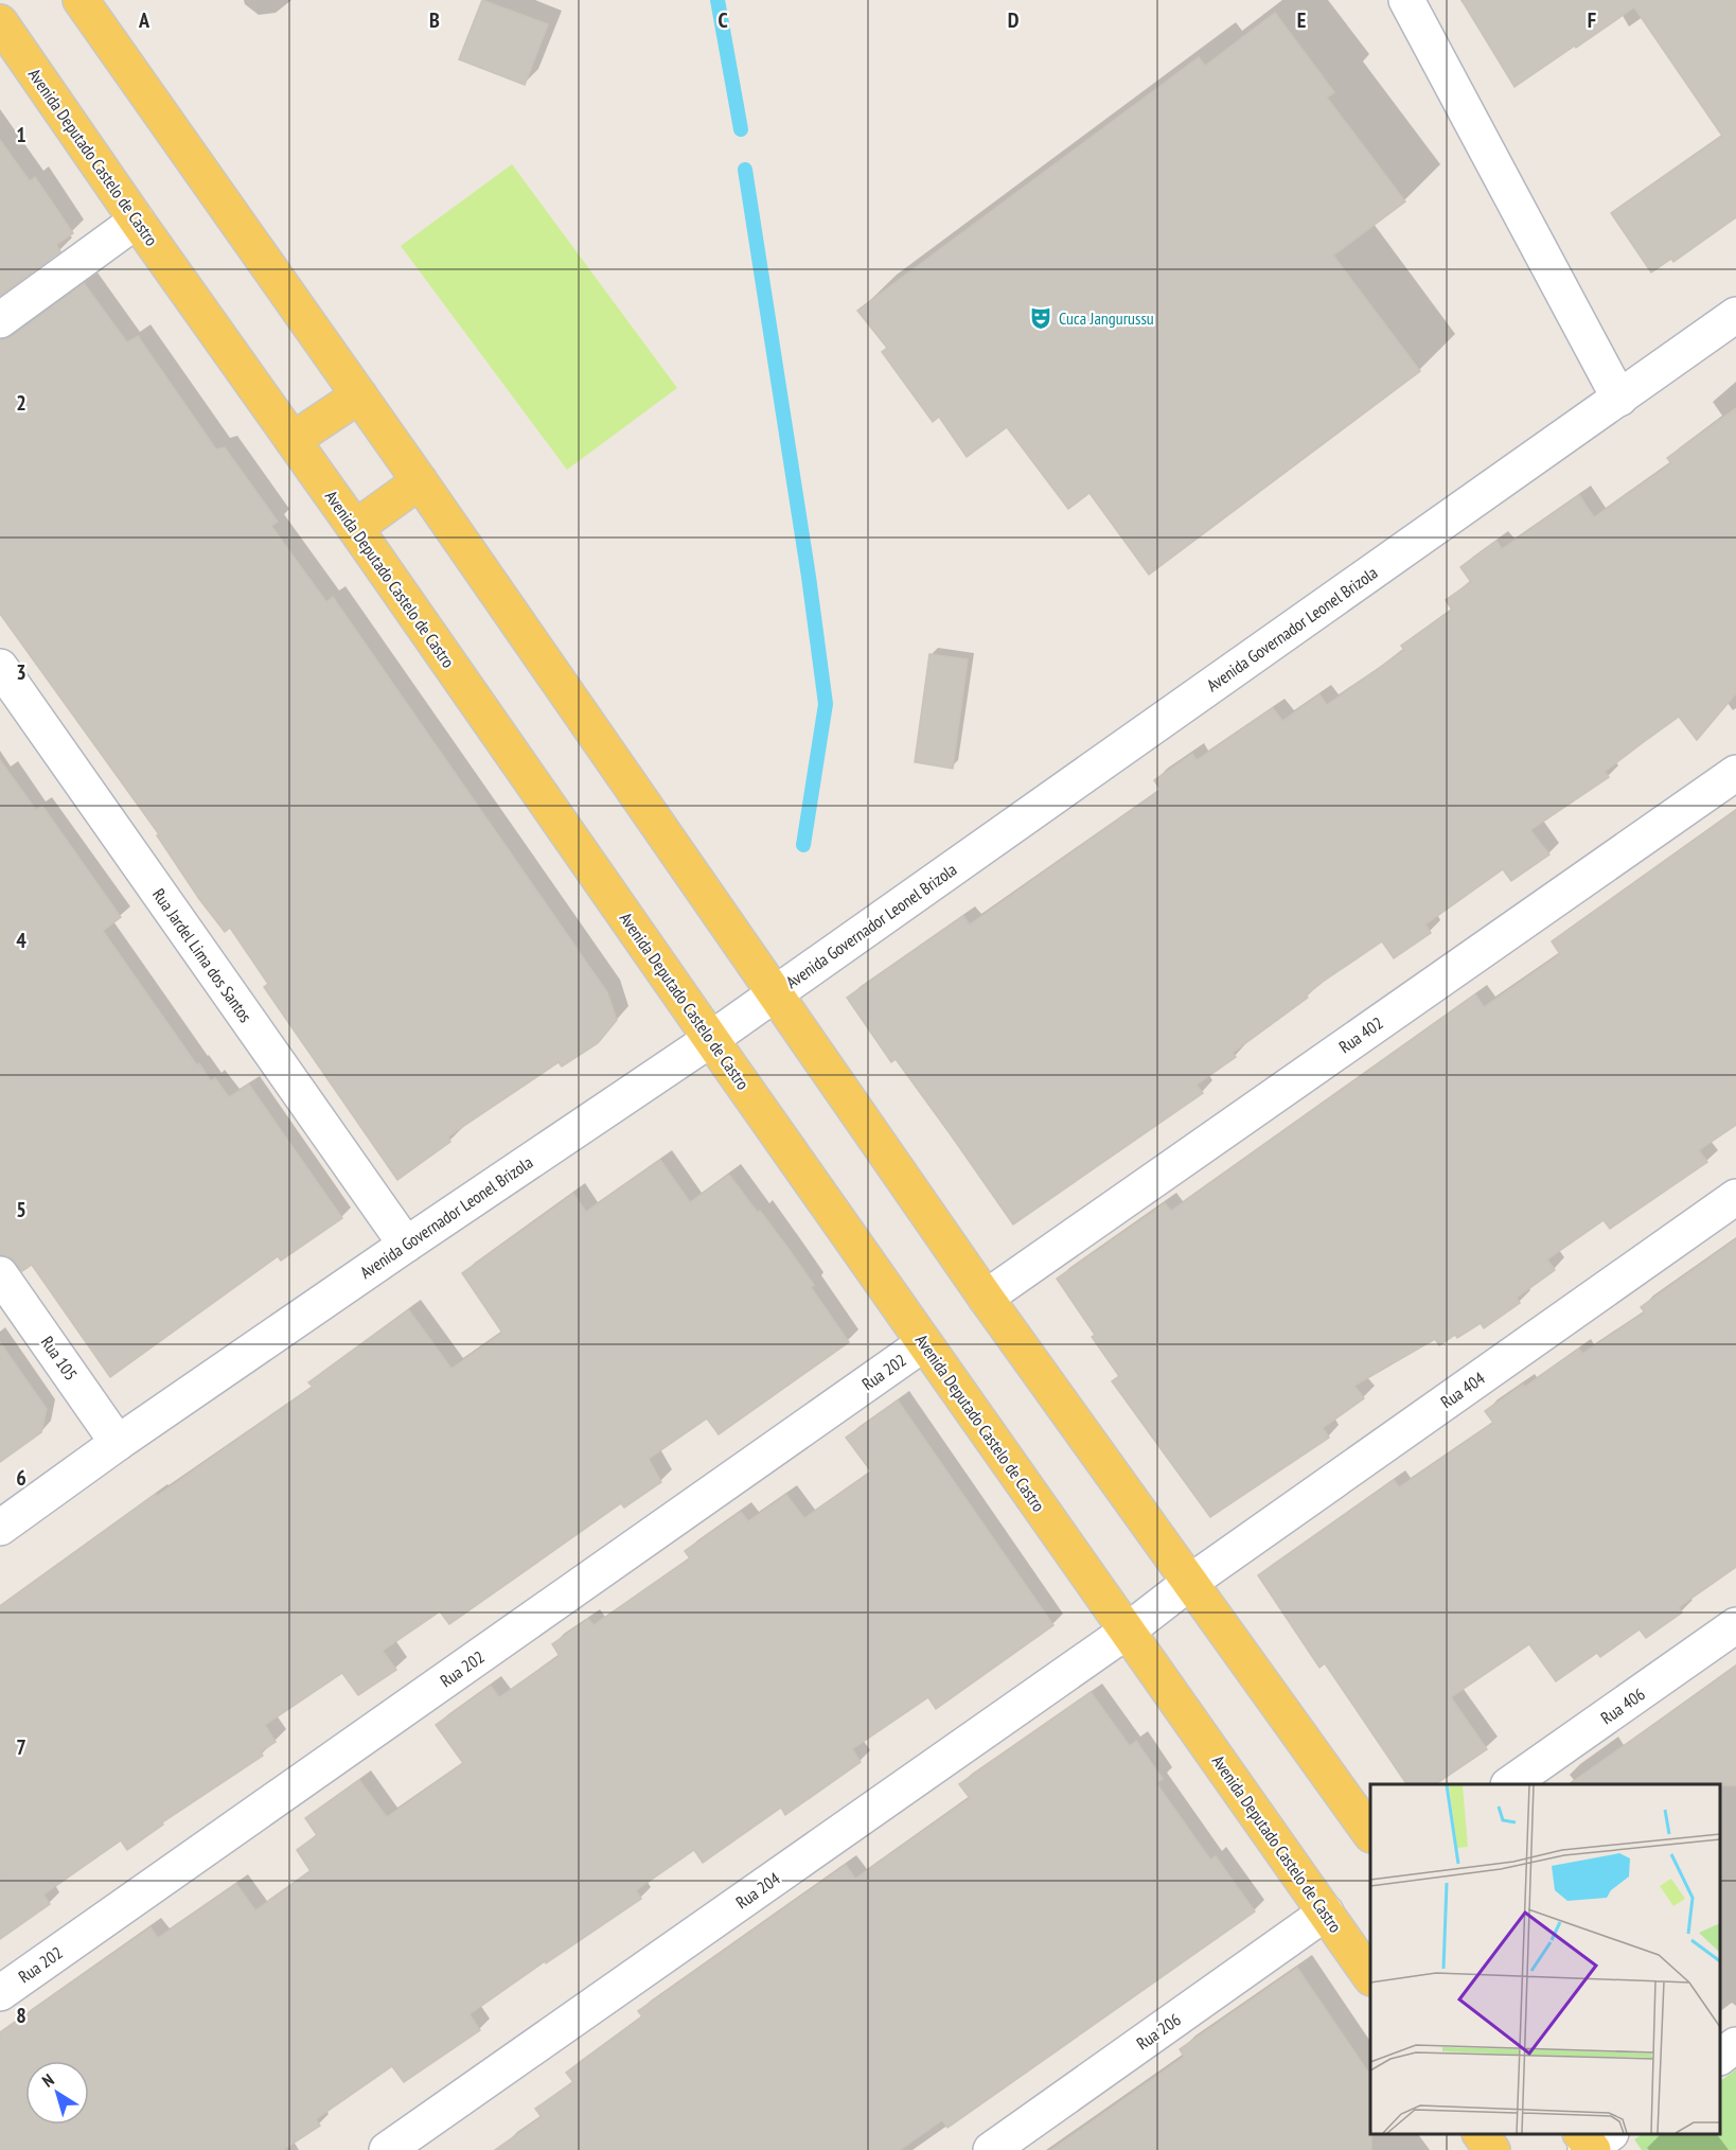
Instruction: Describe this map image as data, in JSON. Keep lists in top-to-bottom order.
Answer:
{
  "streets": {
    "main road": ["Avenida Deputado Castelo de Castro"],
    "street": [
      "Avenida Governador Leonel Brizola",
      "Rua Jardel Lima dos Santos",
      "Rua 402",
      "Rua 105",
      "Rua 202",
      "Rua 404",
      "Rua 406",
      "Rua 204",
      "Rua 206"
    ]
  },
  "crossings": [
    ["Avenida Deputado Castelo de Castro", "Avenida Governador Leonel Brizola"],
    ["Avenida Deputado Castelo de Castro", "Rua 202"],
    ["Avenida Deputado Castelo de Castro", "Rua 404"],
    ["Avenida Deputado Castelo de Castro", "Rua 204"],
    ["Avenida Deputado Castelo de Castro", "Rua 206"],
    ["Avenida Governador Leonel Brizola", "Rua Jardel Lima dos Santos"],
    ["Avenida Governador Leonel Brizola", "Rua 105"],
    ["Rua 404", "Rua 204"]
  ],
  "places": {
    "theatre": ["Cuca Jangurussu"]
  },
  "north": "top left",
  "grid": {
    "columns": [
      "A",
      "B",
      "C",
      "D",
      "E",
      "F"
    ],
    "rows": [
      "1",
      "2",
      "3",
      "4",
      "5",
      "6",
      "7",
      "8"
    ]
  }
}
